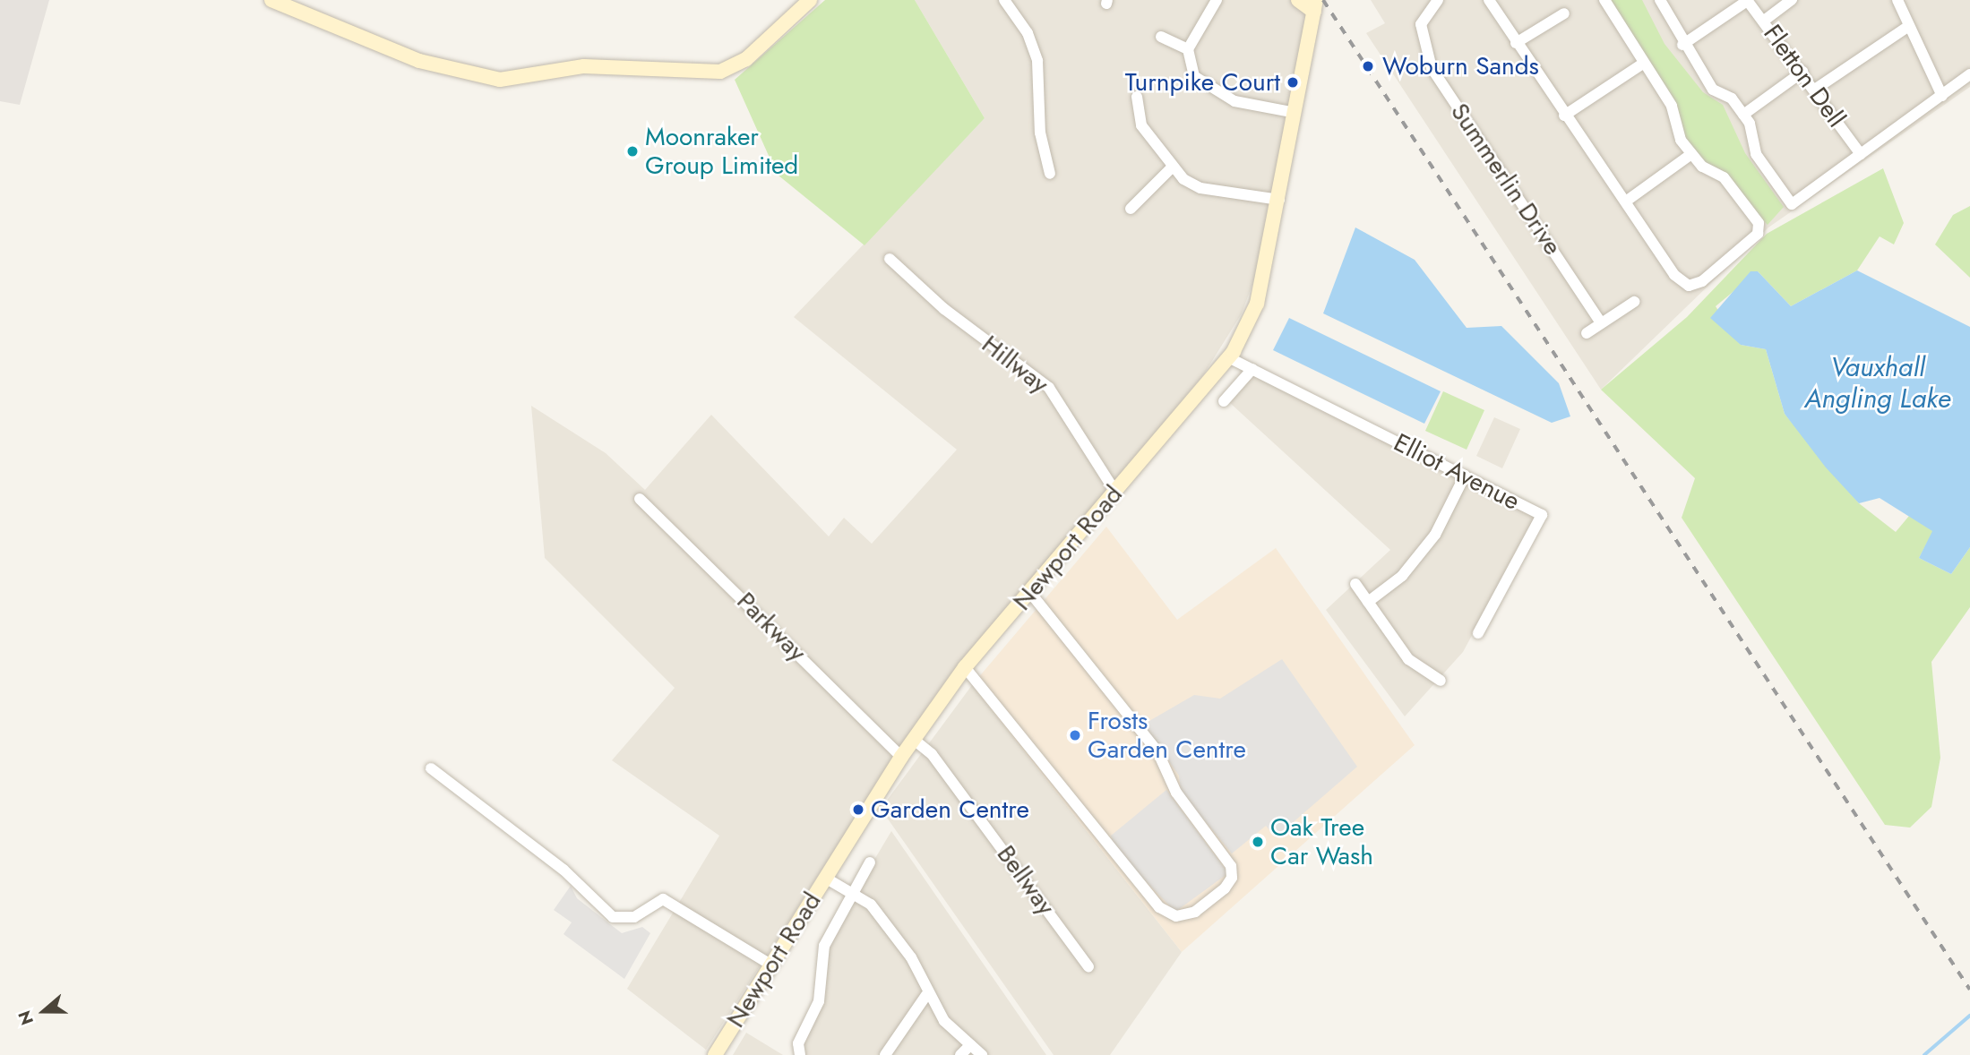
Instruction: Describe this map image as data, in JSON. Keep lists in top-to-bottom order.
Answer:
{
  "streets": {
    "street": [
      "Fletton Dell",
      "Summerlin Drive",
      "Hillway",
      "Elliot Avenue",
      "Newport Road",
      "Parkway",
      "Bellway"
    ]
  },
  "crossings": [
    ["Hillway", "Newport Road"],
    ["Elliot Avenue", "Newport Road"],
    ["Newport Road", "Parkway"],
    ["Newport Road", "Bellway"]
  ],
  "water": ["Vauxhall Angling Lake"],
  "places": [
    "Woburn Sands",
    "Turnpike Court",
    "Moonraker Group Limited",
    "Frosts Garden Centre",
    "Garden Centre",
    "Oak Tree Car Wash"
  ],
  "north": "left"
}
